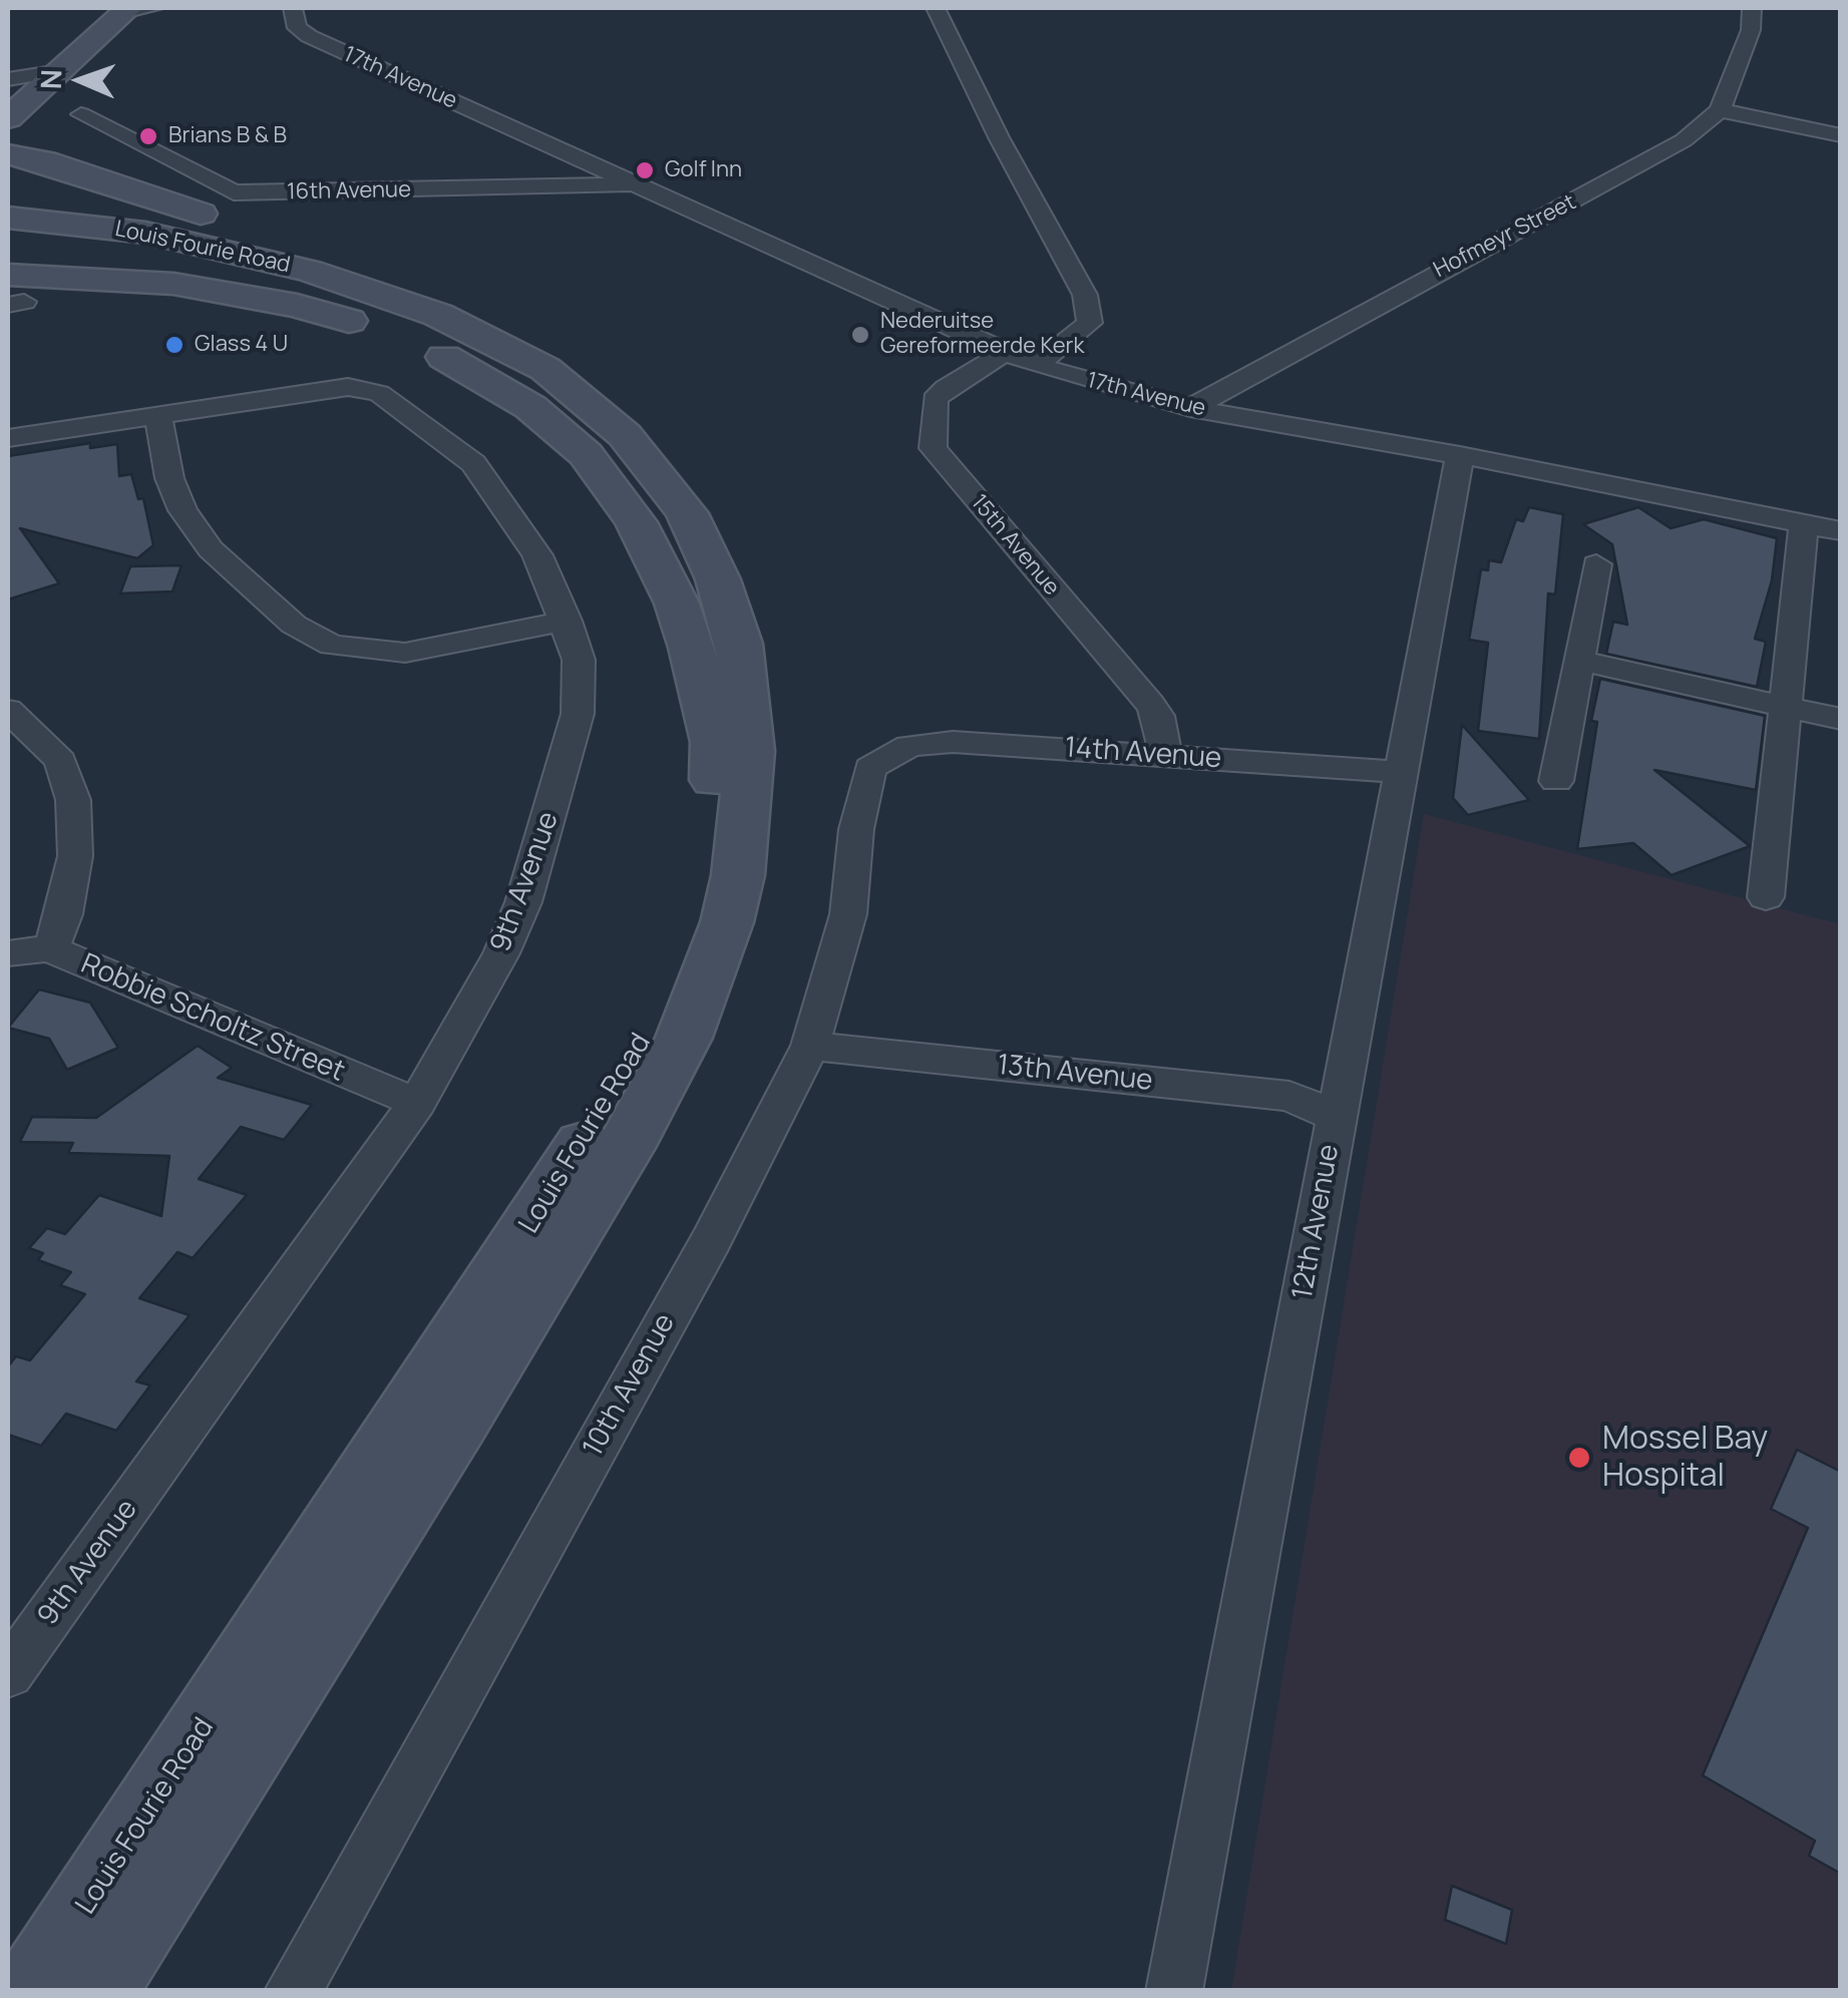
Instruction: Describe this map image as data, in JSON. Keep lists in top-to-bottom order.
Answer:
{
  "streets": {
    "main road": ["Louis Fourie Road"],
    "street": [
      "17th Avenue",
      "16th Avenue",
      "Hofmeyr Street",
      "15th Avenue",
      "14th Avenue",
      "9th Avenue",
      "Robbie Scholtz Street",
      "13th Avenue",
      "12th Avenue",
      "10th Avenue"
    ]
  },
  "crossings": [
    ["17th Avenue", "16th Avenue"],
    ["17th Avenue", "Hofmeyr Street"],
    ["17th Avenue", "15th Avenue"],
    ["17th Avenue", "12th Avenue"],
    ["15th Avenue", "14th Avenue"],
    ["14th Avenue", "12th Avenue"],
    ["14th Avenue", "10th Avenue"],
    ["9th Avenue", "Robbie Scholtz Street"],
    ["13th Avenue", "12th Avenue"],
    ["13th Avenue", "10th Avenue"]
  ],
  "places": [
    "Brians B & B",
    "Golf Inn",
    "Nederuitse Gereformeerde Kerk",
    "Glass 4 U",
    "Mossel Bay Hospital"
  ],
  "north": "left"
}
